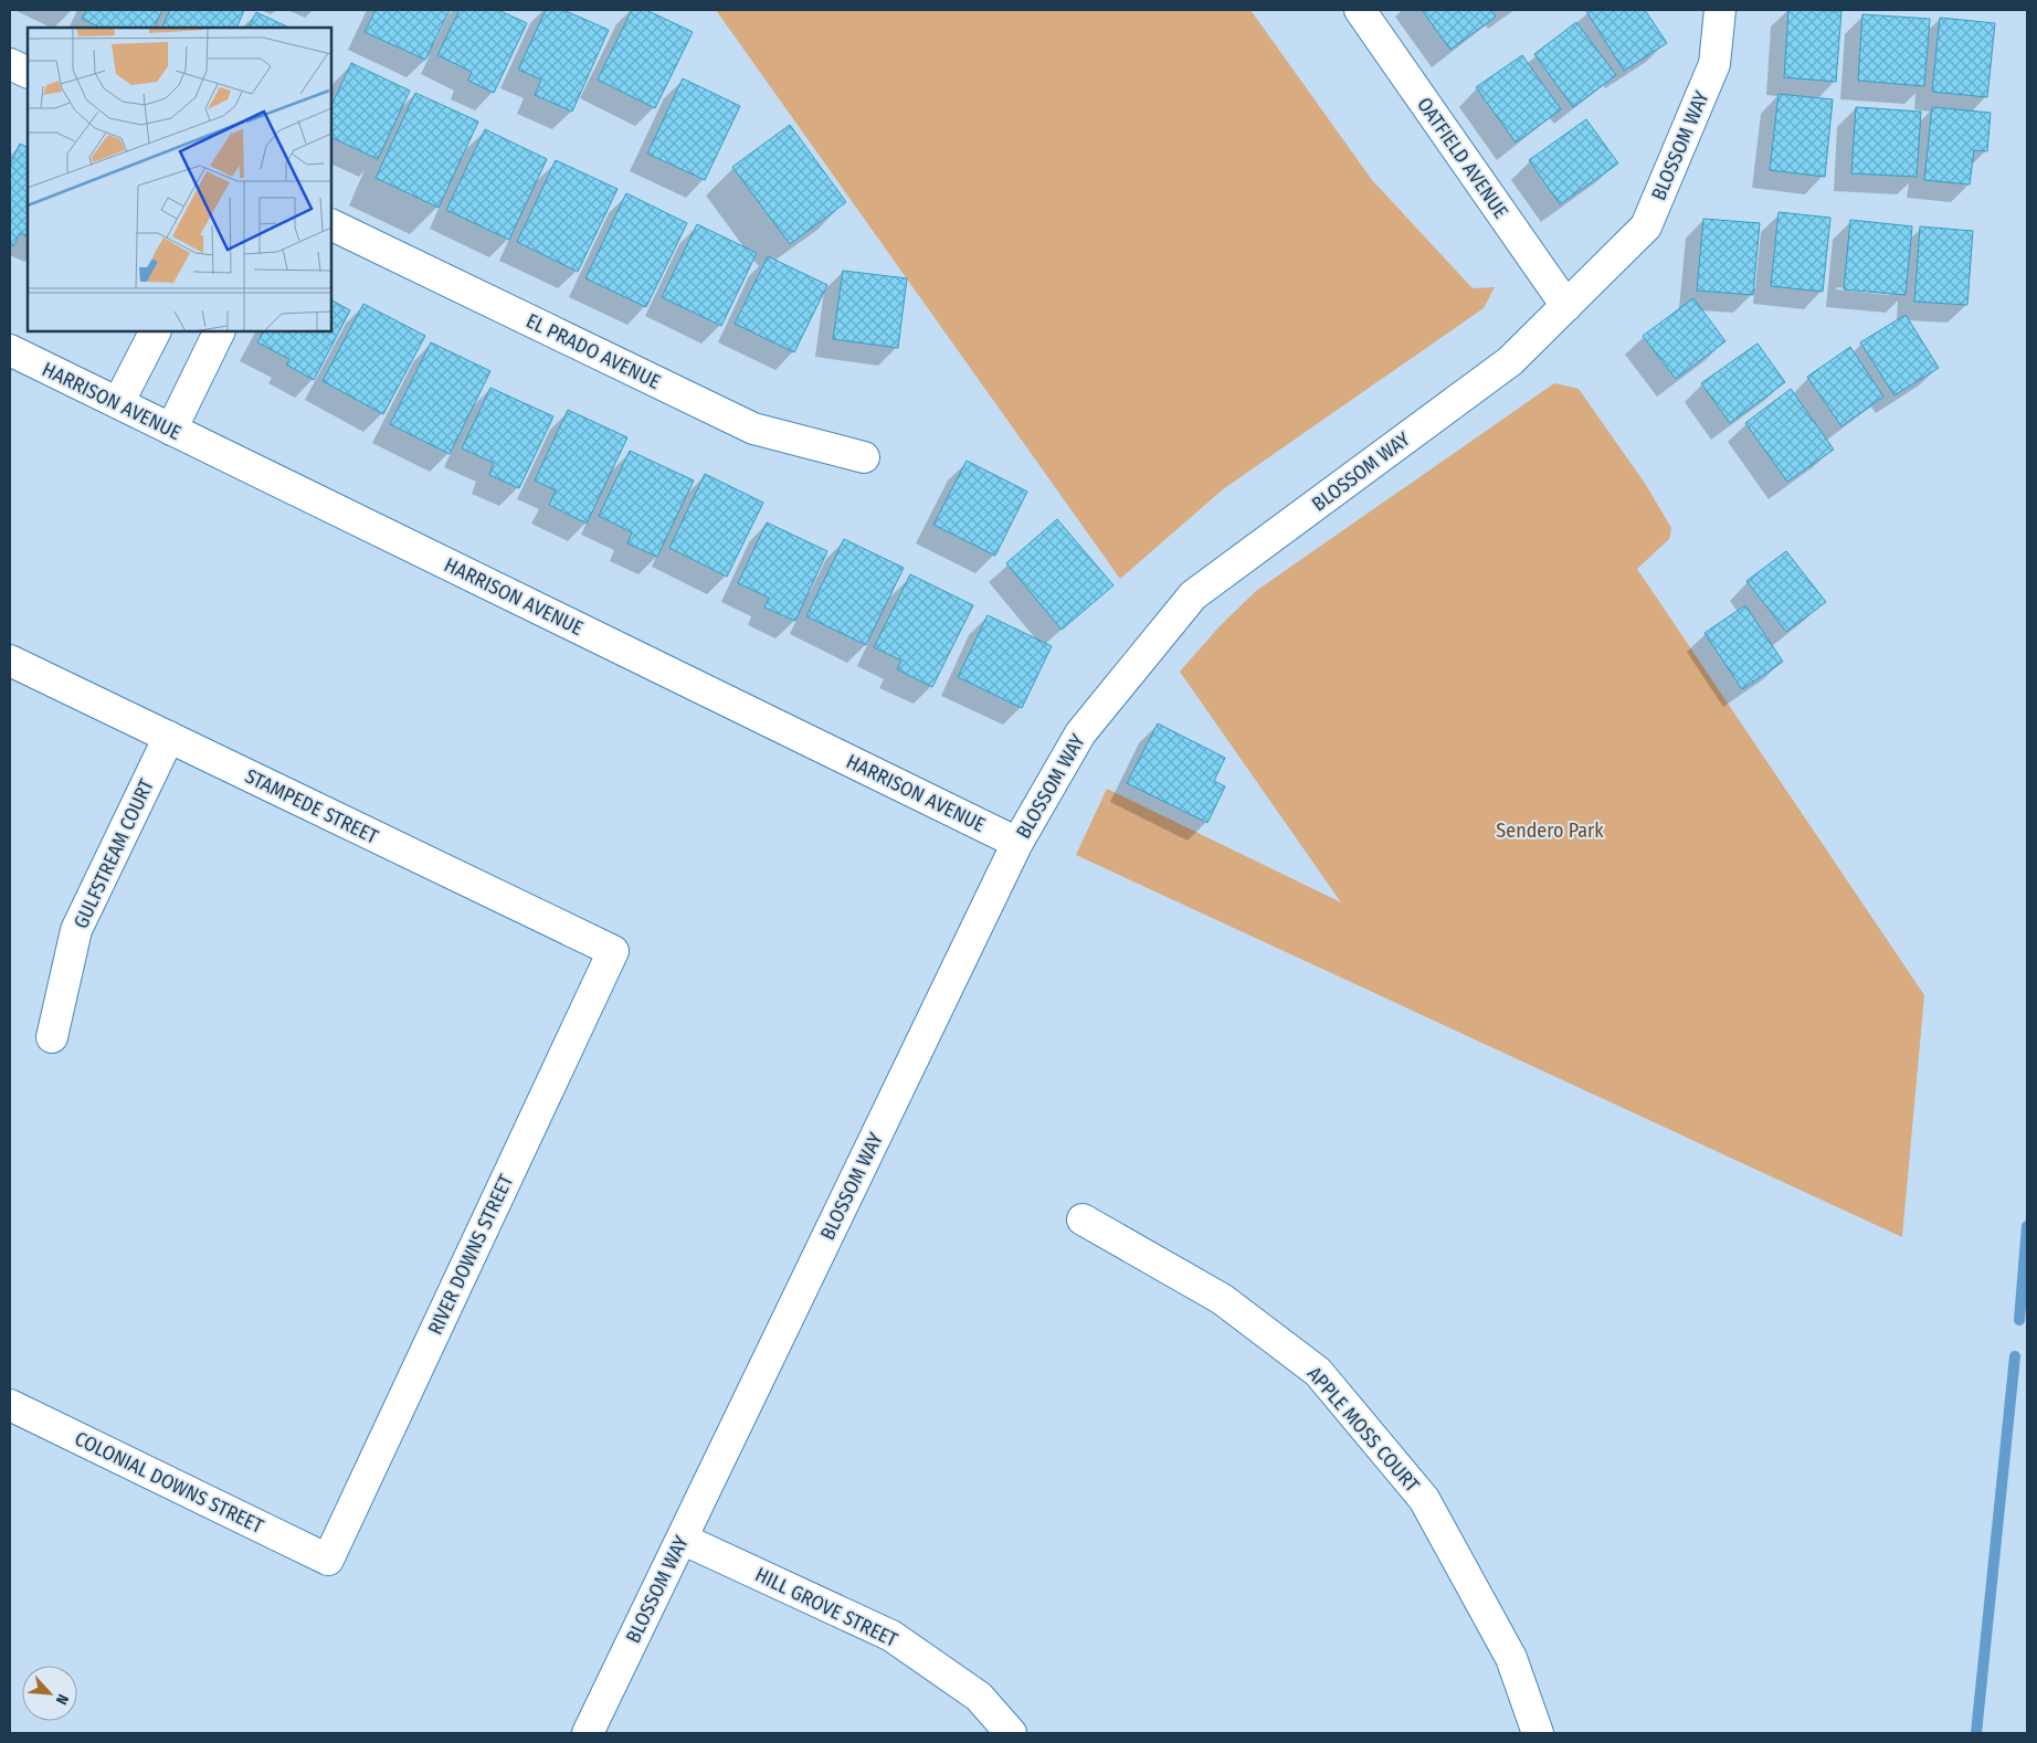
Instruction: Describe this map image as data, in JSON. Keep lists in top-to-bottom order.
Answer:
{
  "streets": {
    "street": [
      "BLOSSOM WAY",
      "OATFIELD AVENUE",
      "EL PRADO AVENUE",
      "HARRISON AVENUE",
      "STAMPEDE STREET",
      "GULFSTREAM COURT",
      "RIVER DOWNS STREET",
      "APPLE MOSS COURT",
      "COLONIAL DOWNS STREET",
      "HILL GROVE STREET"
    ]
  },
  "crossings": [
    ["BLOSSOM WAY", "OATFIELD AVENUE"],
    ["BLOSSOM WAY", "HARRISON AVENUE"],
    ["BLOSSOM WAY", "HILL GROVE STREET"],
    ["STAMPEDE STREET", "GULFSTREAM COURT"],
    ["STAMPEDE STREET", "RIVER DOWNS STREET"],
    ["RIVER DOWNS STREET", "COLONIAL DOWNS STREET"]
  ],
  "parks": ["Sendero Park"],
  "north": "bottom right"
}
